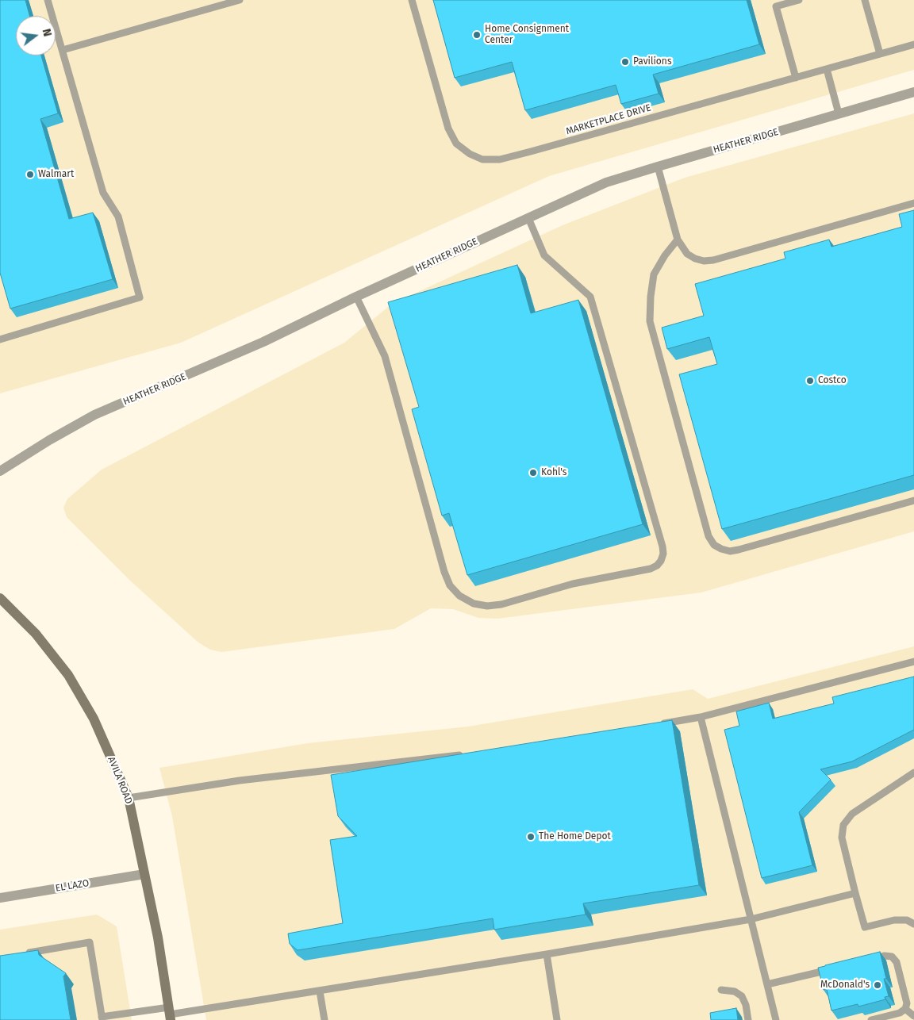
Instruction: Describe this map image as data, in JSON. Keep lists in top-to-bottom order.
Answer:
{
  "streets": {
    "main road": ["AVILA ROAD"],
    "street": ["HEATHER RIDGE", "EL LAZO"],
    "lane": ["MARKETPLACE DRIVE"]
  },
  "crossings": [
    ["AVILA ROAD", "EL LAZO"]
  ],
  "places": [
    "Home Consignment Center",
    "Pavilions",
    "Walmart",
    "Costco",
    "Kohl's",
    "The Home Depot",
    "McDonald's"
  ],
  "north": "right"
}
